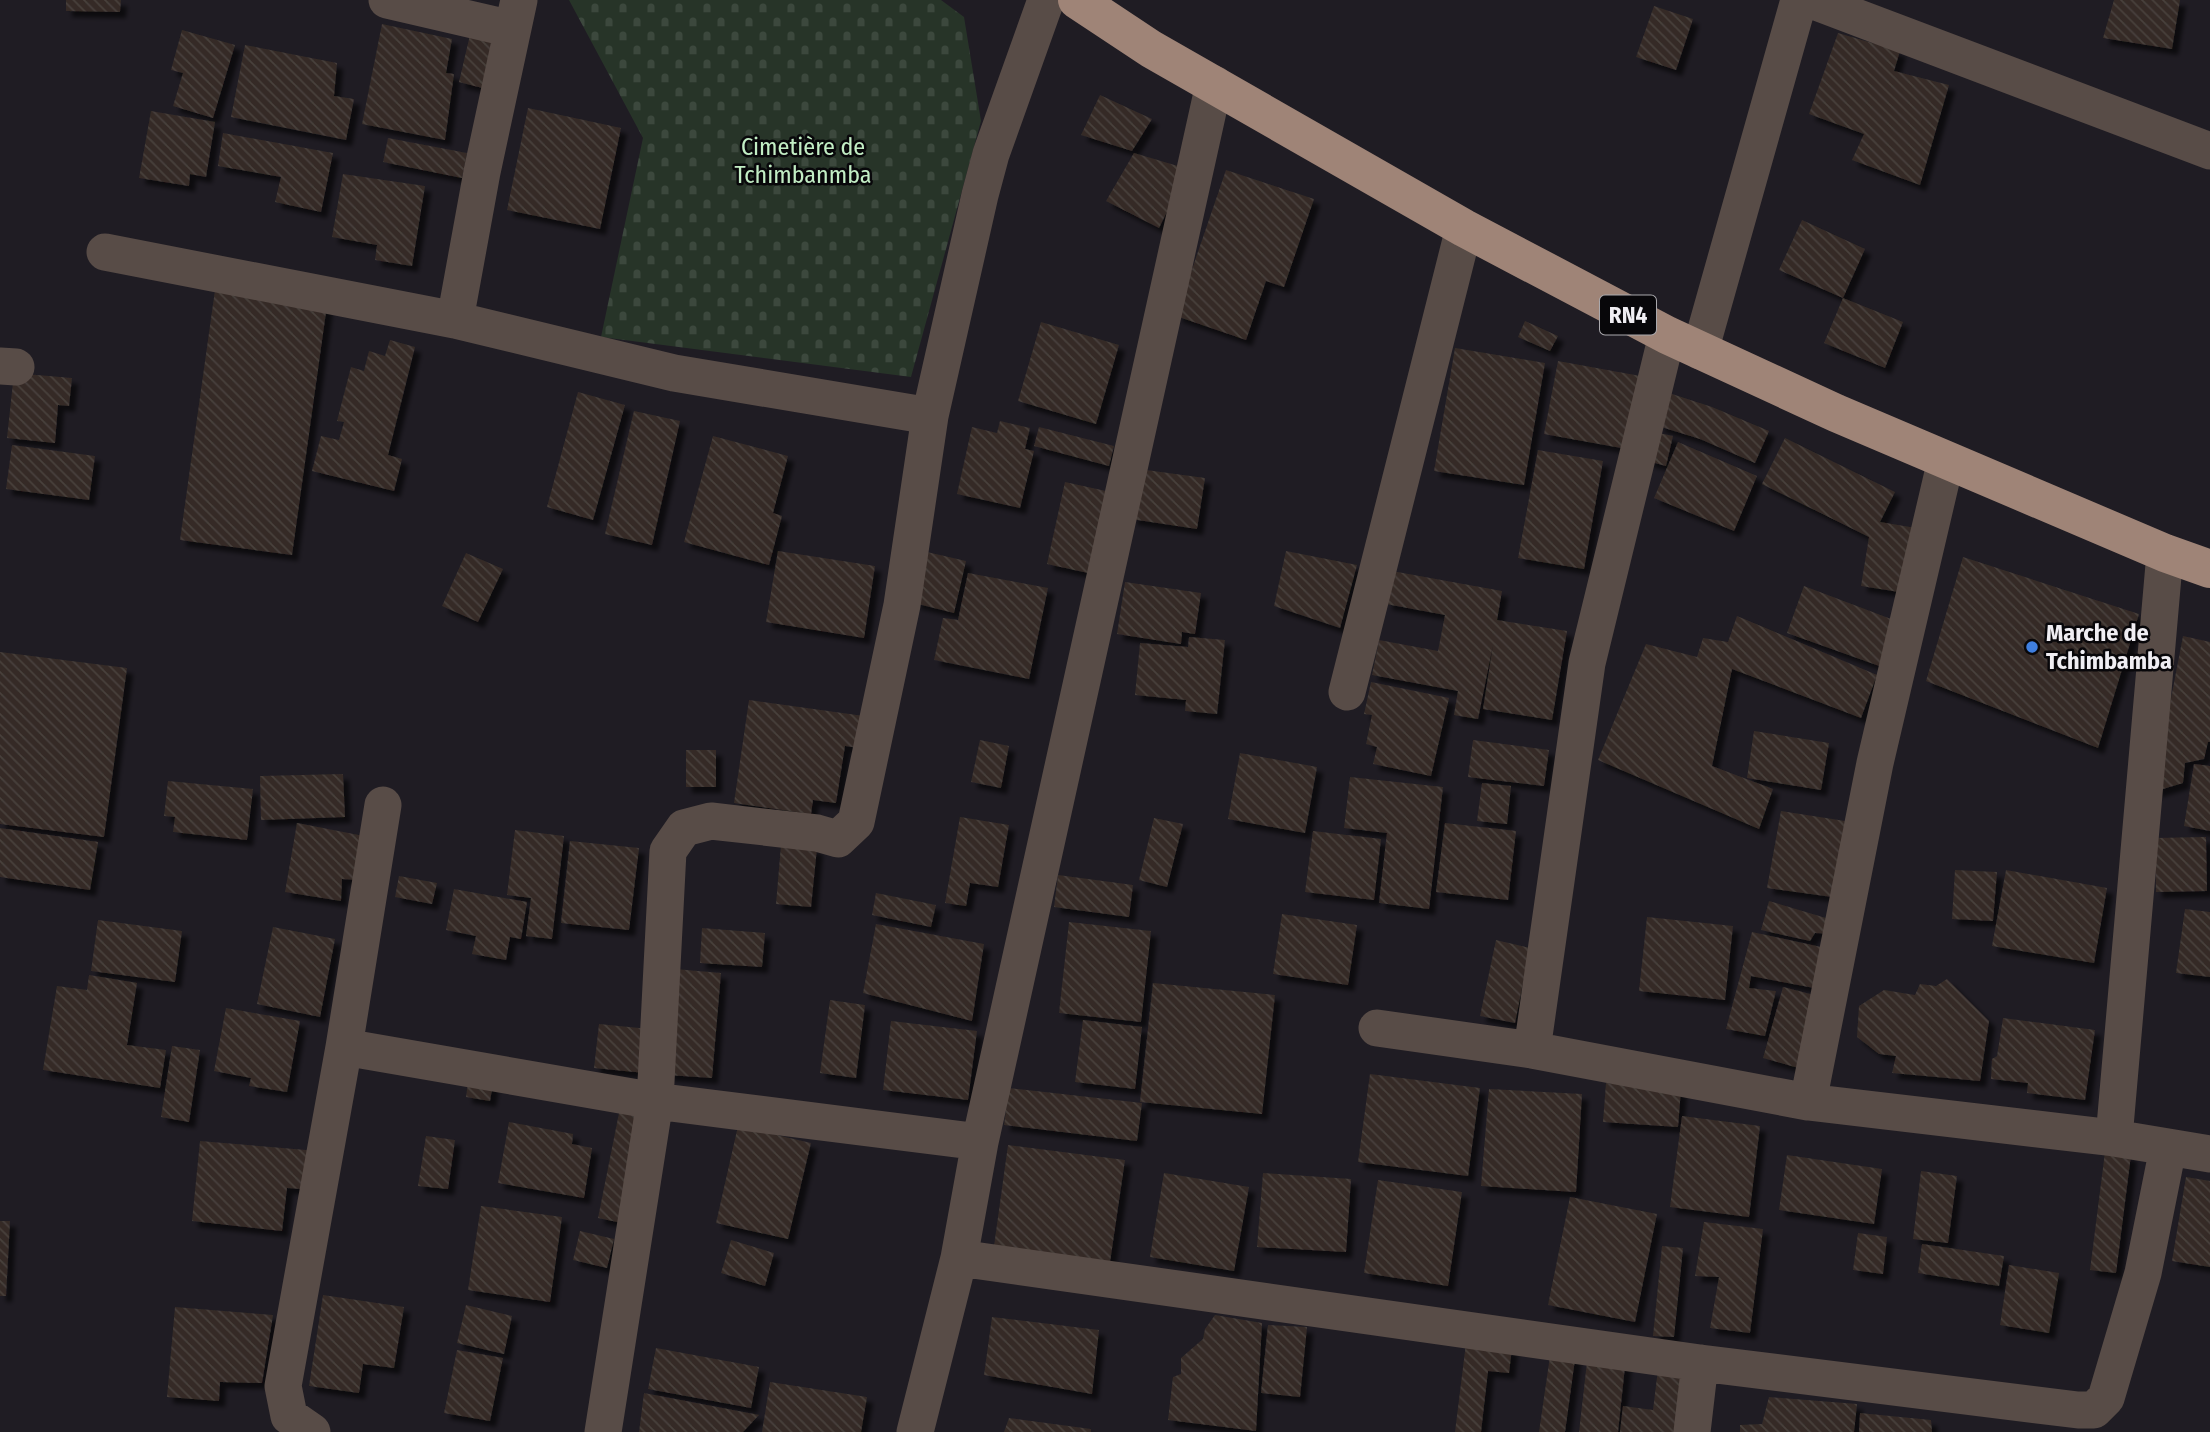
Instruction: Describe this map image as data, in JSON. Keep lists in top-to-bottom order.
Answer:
{
  "streets": {
    "highway": ["RN4"]
  },
  "parks": ["Cimetière de Tchimbanmba"],
  "places": ["Marche de Tchimbamba"]
}
